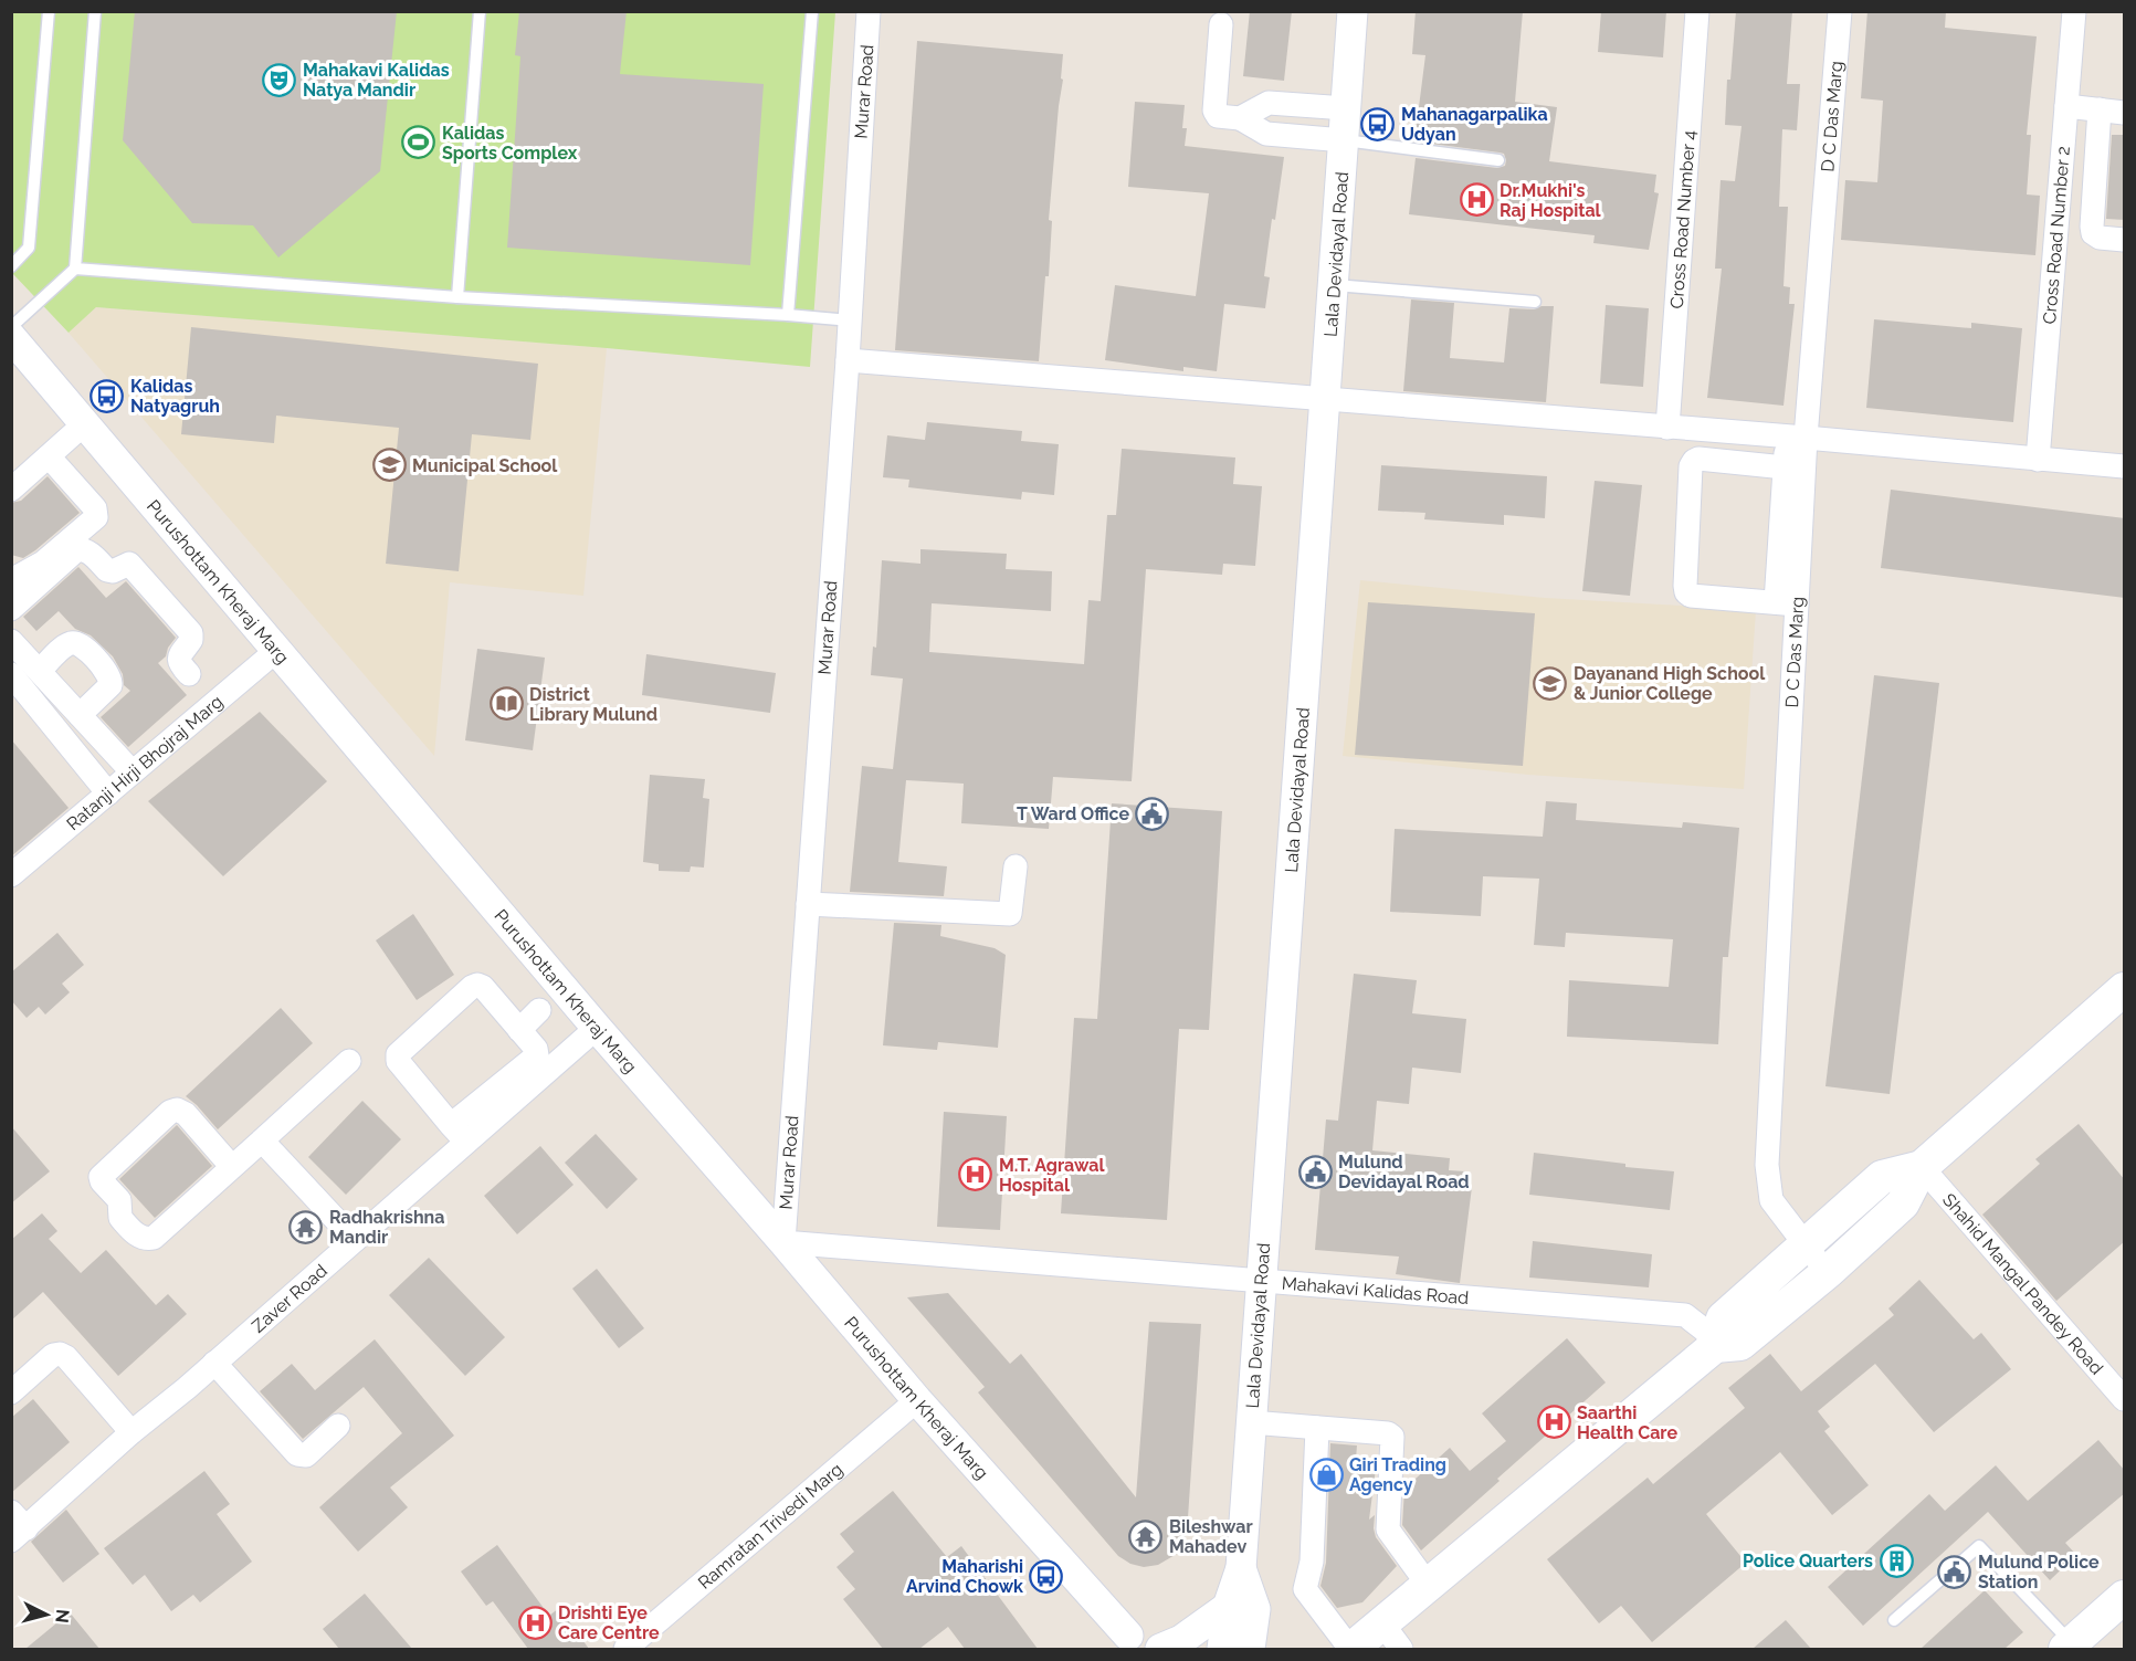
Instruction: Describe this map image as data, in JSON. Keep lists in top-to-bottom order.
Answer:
{
  "streets": {
    "street": [
      "Murar Road",
      "D C Das Marg",
      "Cross Road Number 4",
      "Cross Road Number 2",
      "Lala Devidayal Road",
      "Purushottam Kheraj Marg",
      "Ratanji Hirji Bhojraj Marg",
      "Shahid Mangal Pandey Road",
      "Mahakavi Kalidas Road",
      "Zaver Road",
      "Ramratan Trivedi Marg"
    ]
  },
  "crossings": [
    ["Murar Road", "Purushottam Kheraj Marg"],
    ["Murar Road", "Mahakavi Kalidas Road"],
    ["Lala Devidayal Road", "Mahakavi Kalidas Road"],
    ["Purushottam Kheraj Marg", "Ratanji Hirji Bhojraj Marg"],
    ["Purushottam Kheraj Marg", "Mahakavi Kalidas Road"],
    ["Purushottam Kheraj Marg", "Zaver Road"],
    ["Purushottam Kheraj Marg", "Ramratan Trivedi Marg"]
  ],
  "places": {
    "theatre": ["Mahakavi Kalidas Natya Mandir"],
    "bus stop": ["Mahanagarpalika Udyan", "Kalidas Natyagruh", "Maharishi Arvind Chowk"],
    "sports": ["Kalidas Sports Complex"],
    "hospital": [
      "Dr.Mukhi's Raj Hospital",
      "M.T. Agrawal Hospital",
      "Saarthi Health Care",
      "Drishti Eye Care Centre"
    ],
    "school or university": ["Municipal School", "Dayanand High School & Junior College"],
    "library": ["District Library Mulund"],
    "public building": ["T Ward Office", "Mulund Devidayal Road", "Mulund Police Station"],
    "temple": ["Radhakrishna Mandir", "Bileshwar Mahadev"],
    "shop": ["Giri Trading Agency"],
    "building": ["Police Quarters"]
  },
  "north": "right"
}
